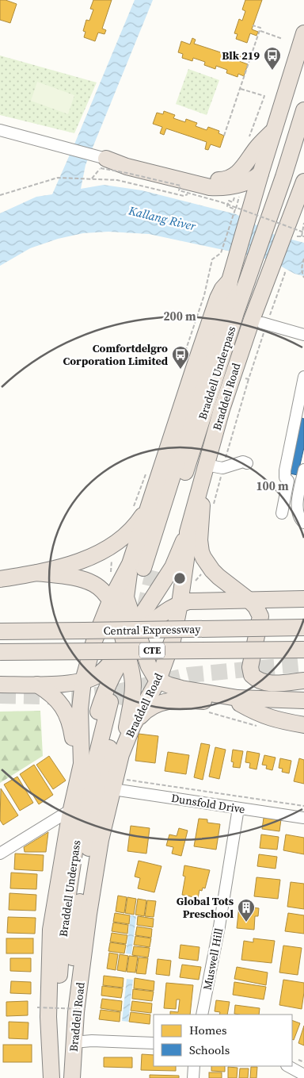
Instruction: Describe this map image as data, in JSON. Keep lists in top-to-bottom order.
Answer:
{
  "streets": {
    "highway": [
      "Braddell Underpass",
      "Braddell Road",
      "Central Expressway",
      "CTE"
    ],
    "street": ["Dunsfold Drive", "Muswell Hill"]
  },
  "crossings": [
    ["Braddell Road", "Dunsfold Drive"],
    ["Dunsfold Drive", "Muswell Hill"]
  ],
  "water": ["Kallang River"],
  "places": {
    "bus stop": ["Blk 219", "Comfortdelgro Corporation Limited"],
    "building": ["Global Tots Preschool"]
  },
  "legend": ["Homes", "Schools"],
  "rings": ["200 m", "100 m"]
}
